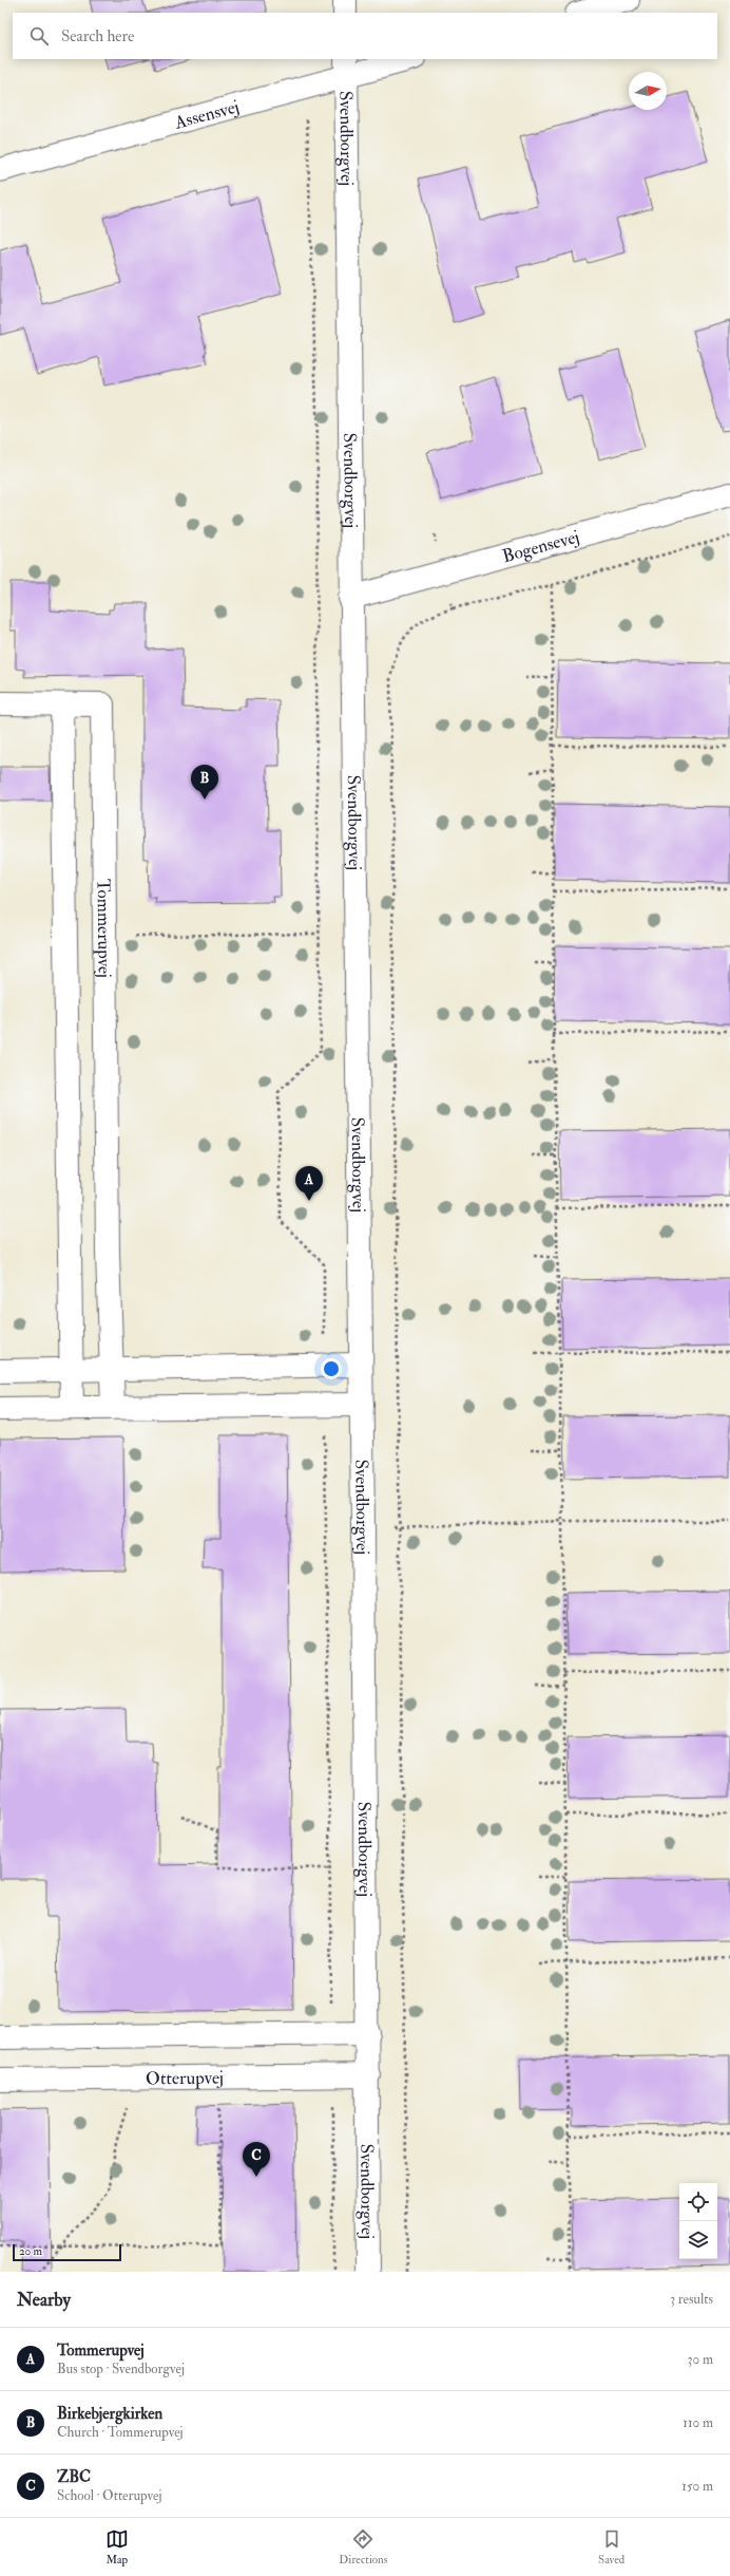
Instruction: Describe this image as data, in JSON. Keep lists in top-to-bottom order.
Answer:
{
  "streets": {
    "street": [
      "Assensvej",
      "Svendborgvej",
      "Bogensevej",
      "Tommerupvej",
      "Otterupvej"
    ]
  },
  "crossings": [
    ["Assensvej", "Svendborgvej"],
    ["Svendborgvej", "Bogensevej"],
    ["Svendborgvej", "Otterupvej"]
  ],
  "scale_bar": "20 m",
  "north": "right",
  "page": {
    "search": "Search here",
    "pins": ["B", "A", "C"],
    "scale": "20 m",
    "heading": ["Nearby", "3 results"],
    "list": [
      {
        "mark": "A",
        "name": "Tommerupvej",
        "note": "Bus stop · Svendborgvej",
        "value": "30 m"
      },
      {
        "mark": "B",
        "name": "Birkebjergkirken",
        "note": "Church · Tommerupvej",
        "value": "110 m"
      },
      {
        "mark": "C",
        "name": "ZBC",
        "note": "School · Otterupvej",
        "value": "150 m"
      }
    ],
    "nav": ["Map", "Directions", "Saved"]
  }
}
